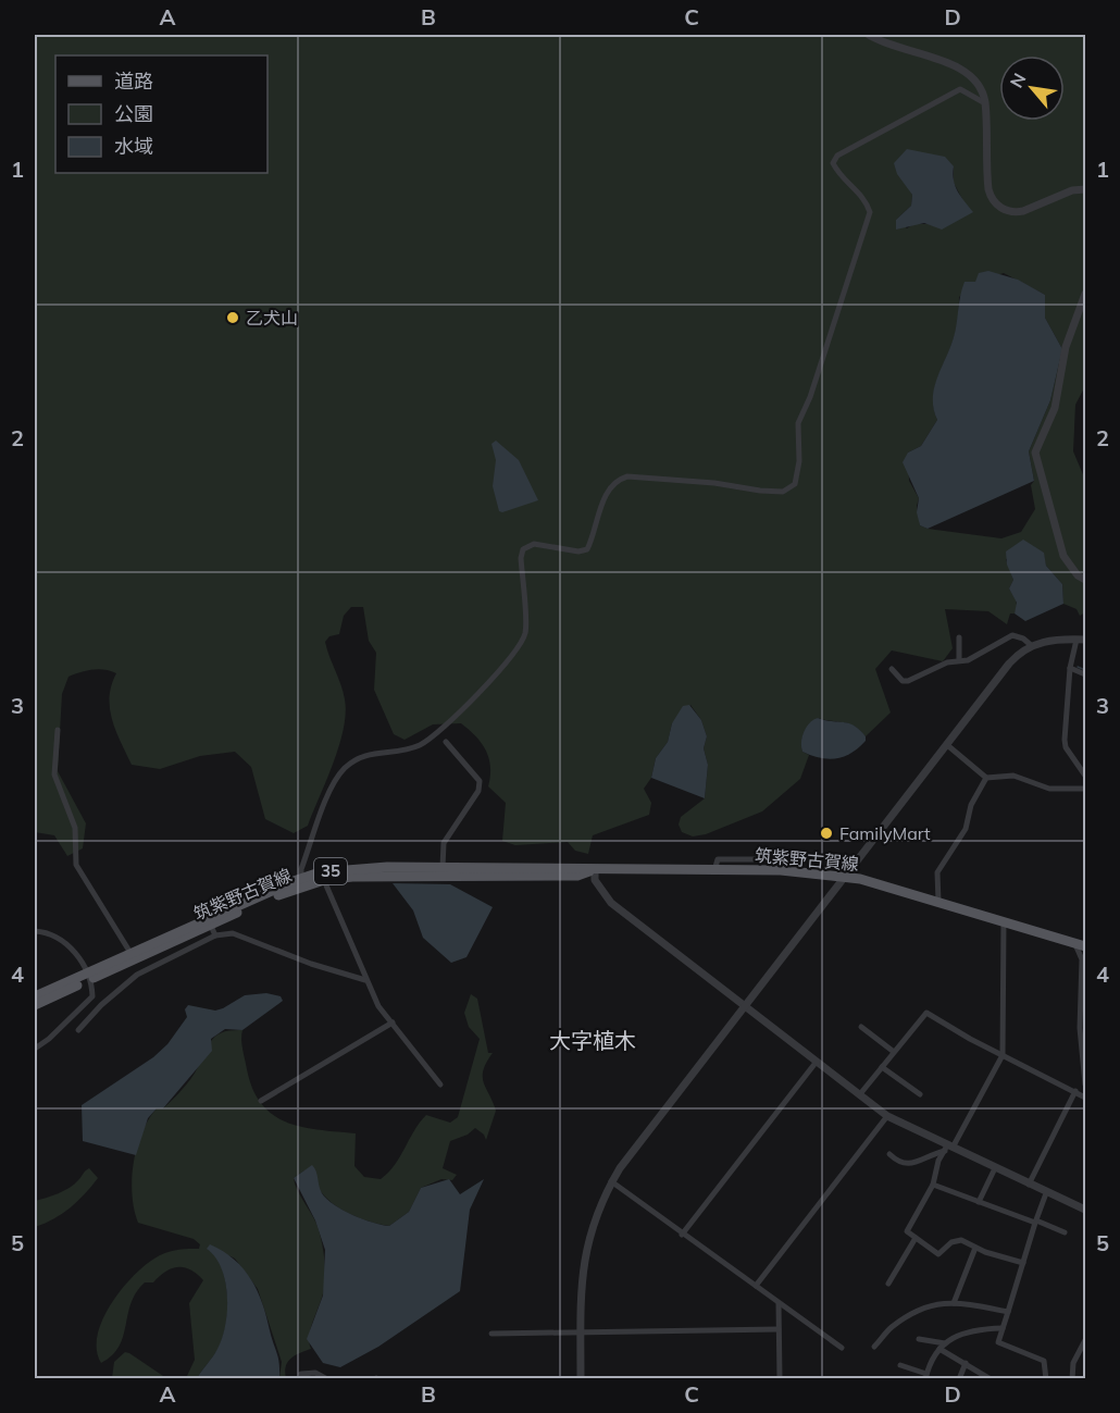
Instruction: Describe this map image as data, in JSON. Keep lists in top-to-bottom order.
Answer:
{
  "streets": {
    "main road": ["筑紫野古賀線", "35"]
  },
  "districts": ["大字植木"],
  "places": ["乙犬山", "FamilyMart"],
  "legend": ["道路", "公園", "水域"],
  "north": "top left",
  "grid": {
    "columns": [
      "A",
      "B",
      "C",
      "D"
    ],
    "rows": [
      "1",
      "2",
      "3",
      "4",
      "5"
    ]
  }
}
